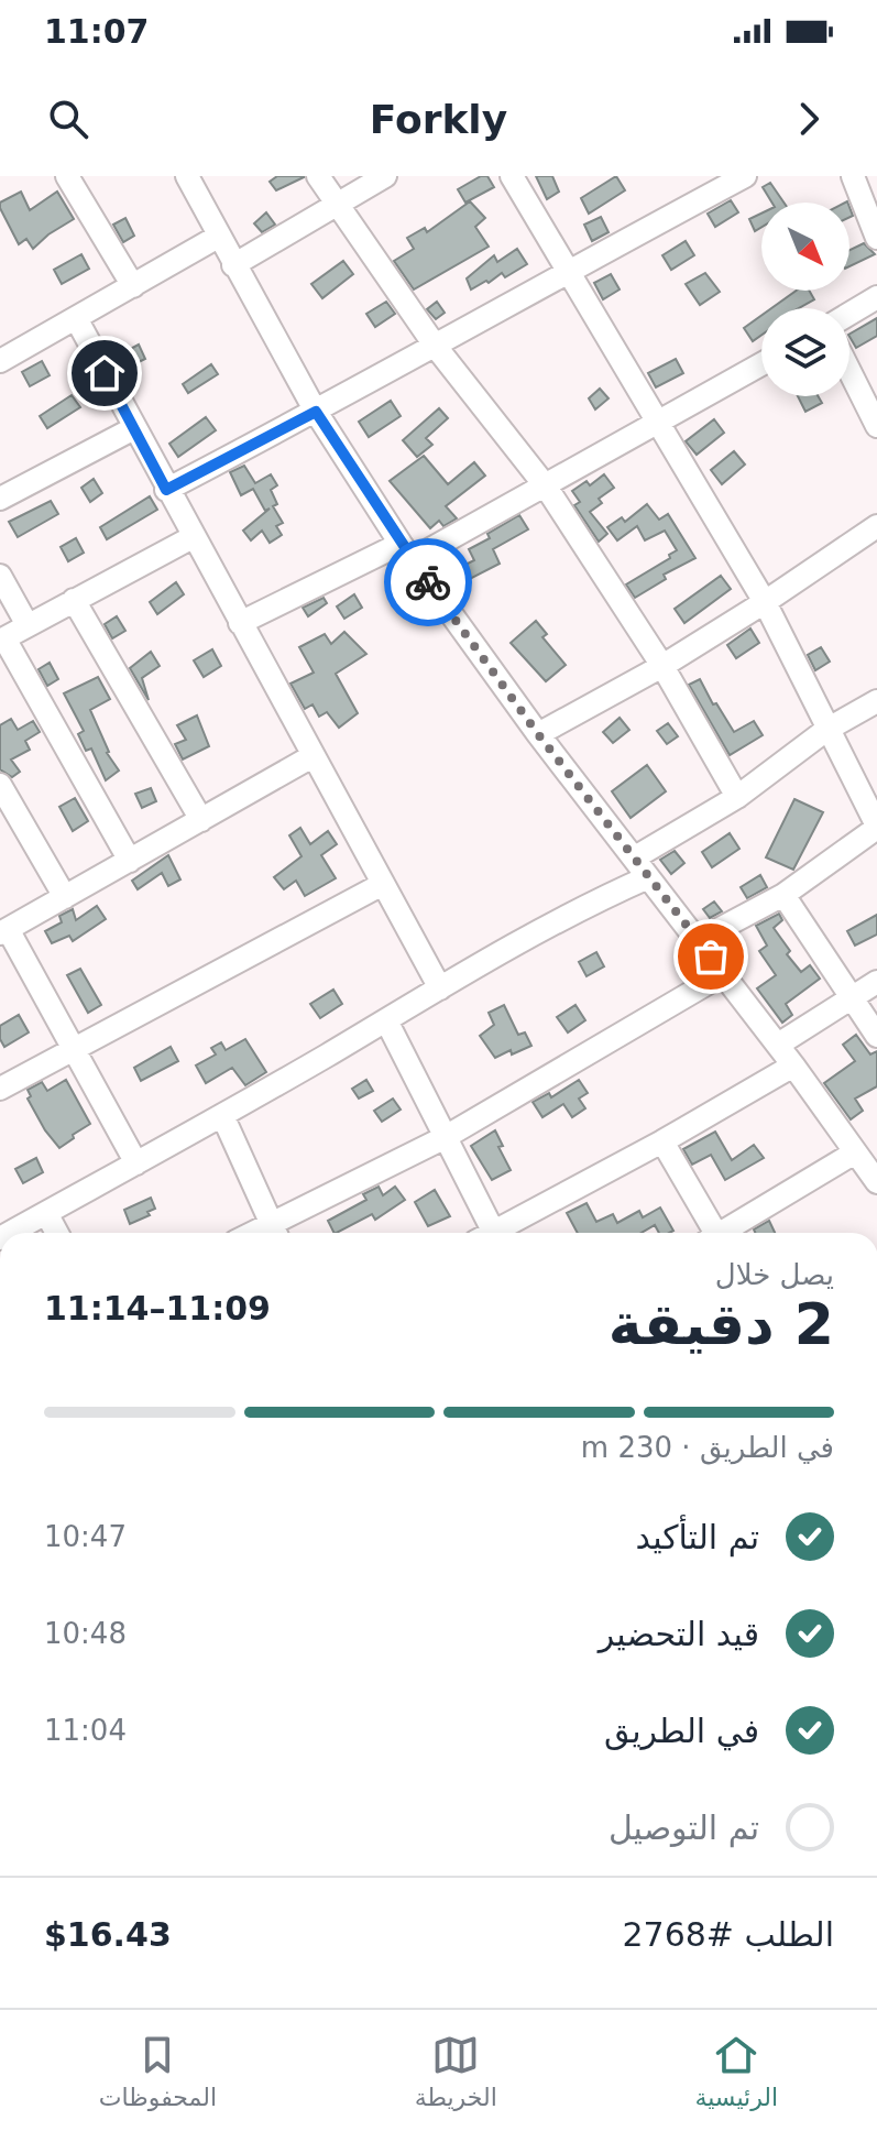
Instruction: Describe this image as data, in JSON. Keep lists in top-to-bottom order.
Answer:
{
  "north": "bottom right",
  "page": {
    "status": "11:07",
    "header": "Forkly",
    "heading": ["2 دقيقة", "يصل خلال", "11:09–11:14"],
    "panel": ["الطلب #2768", "$16.43"],
    "bar": "في الطريق · 230 m",
    "list": [
      ["تم التأكيد", "10:47"],
      ["قيد التحضير", "10:48"],
      ["في الطريق", "11:04"],
      "تم التوصيل"
    ],
    "tabs": ["الرئيسية", "الخريطة", "المحفوظات"]
  }
}
